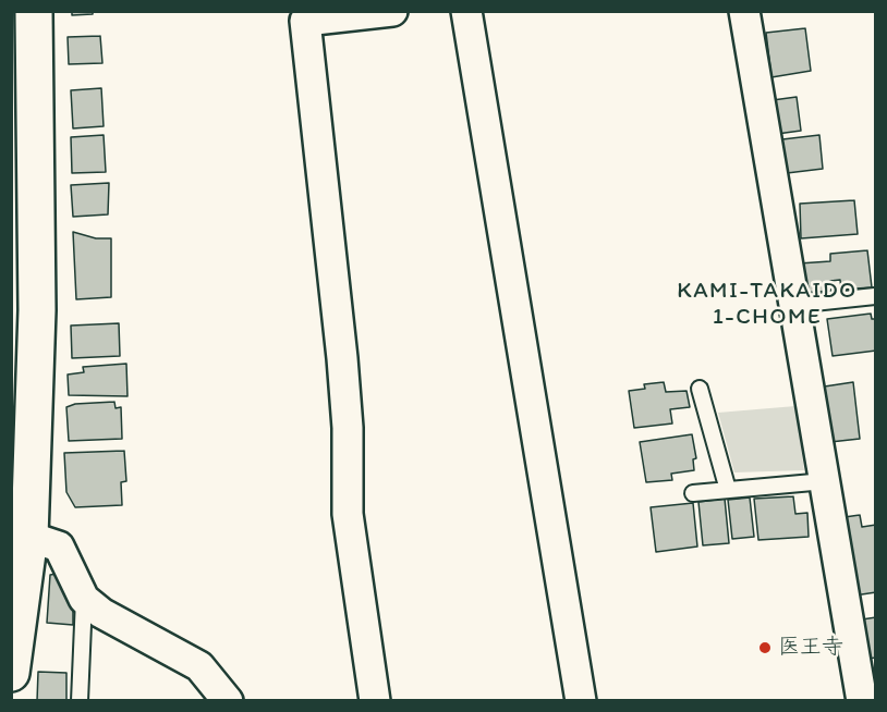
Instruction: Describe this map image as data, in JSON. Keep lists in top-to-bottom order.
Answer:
{
  "districts": ["KAMI-TAKAIDO 1-CHOME"],
  "places": ["医王寺"]
}
